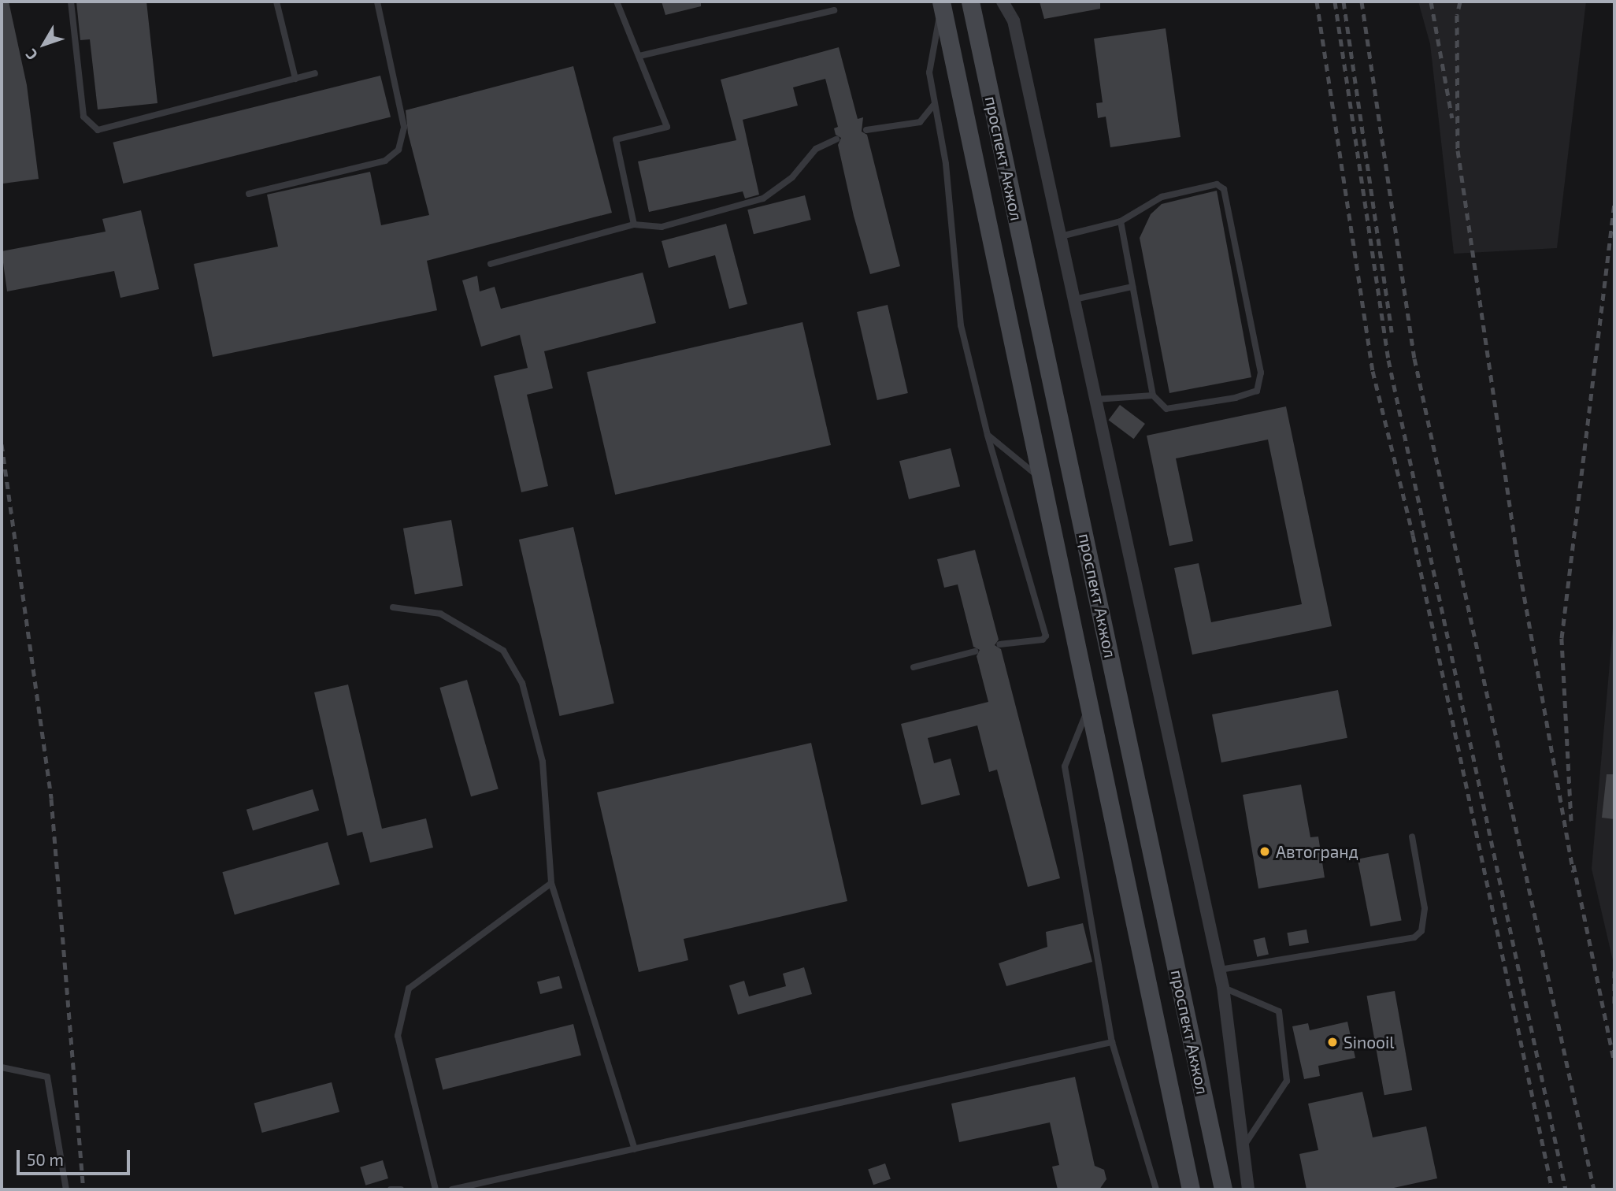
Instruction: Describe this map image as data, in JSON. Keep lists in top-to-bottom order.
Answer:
{
  "streets": {
    "main road": ["проспект Акжол"]
  },
  "places": ["Автогранд", "Sinooil"],
  "scale_bar": "50 m",
  "north": "bottom left"
}
